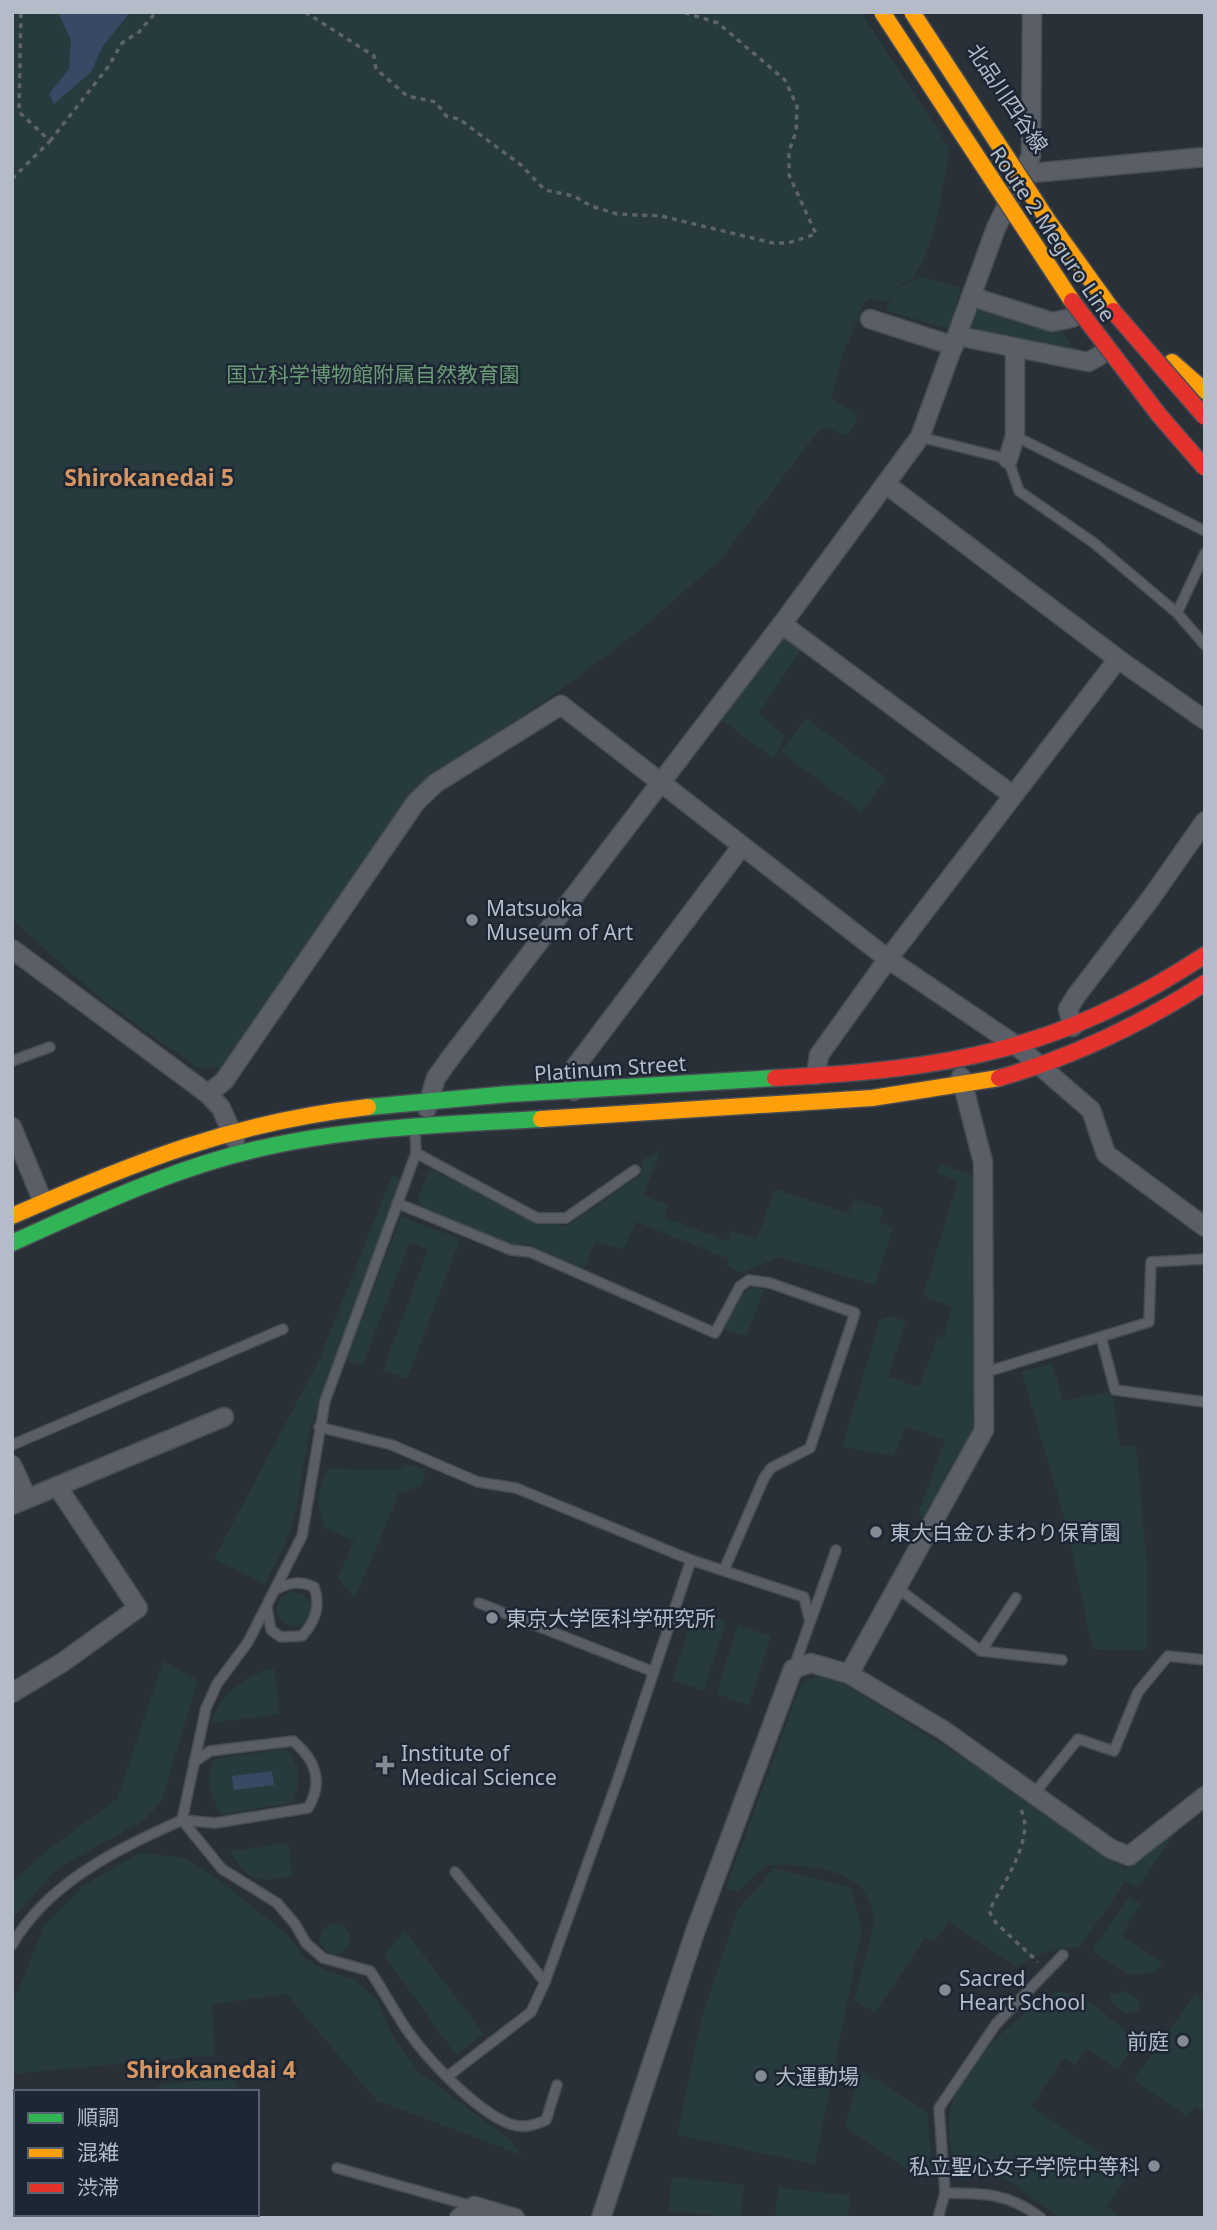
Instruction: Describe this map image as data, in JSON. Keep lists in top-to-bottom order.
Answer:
{
  "streets": {
    "main road": ["北品川四谷線", "Route 2 Meguro Line", "Platinum Street"]
  },
  "districts": ["Shirokanedai 5", "Shirokanedai 4"],
  "parks": ["国立科学博物館附属自然教育園"],
  "places": {
    "other": [
      "Matsuoka Museum of Art",
      "東大白金ひまわり保育園",
      "東京大学医科学研究所",
      "Sacred Heart School",
      "前庭",
      "大運動場",
      "私立聖心女子学院中等科"
    ],
    "health": ["Institute of Medical Science"]
  },
  "legend": ["順調", "混雑", "渋滞"]
}
